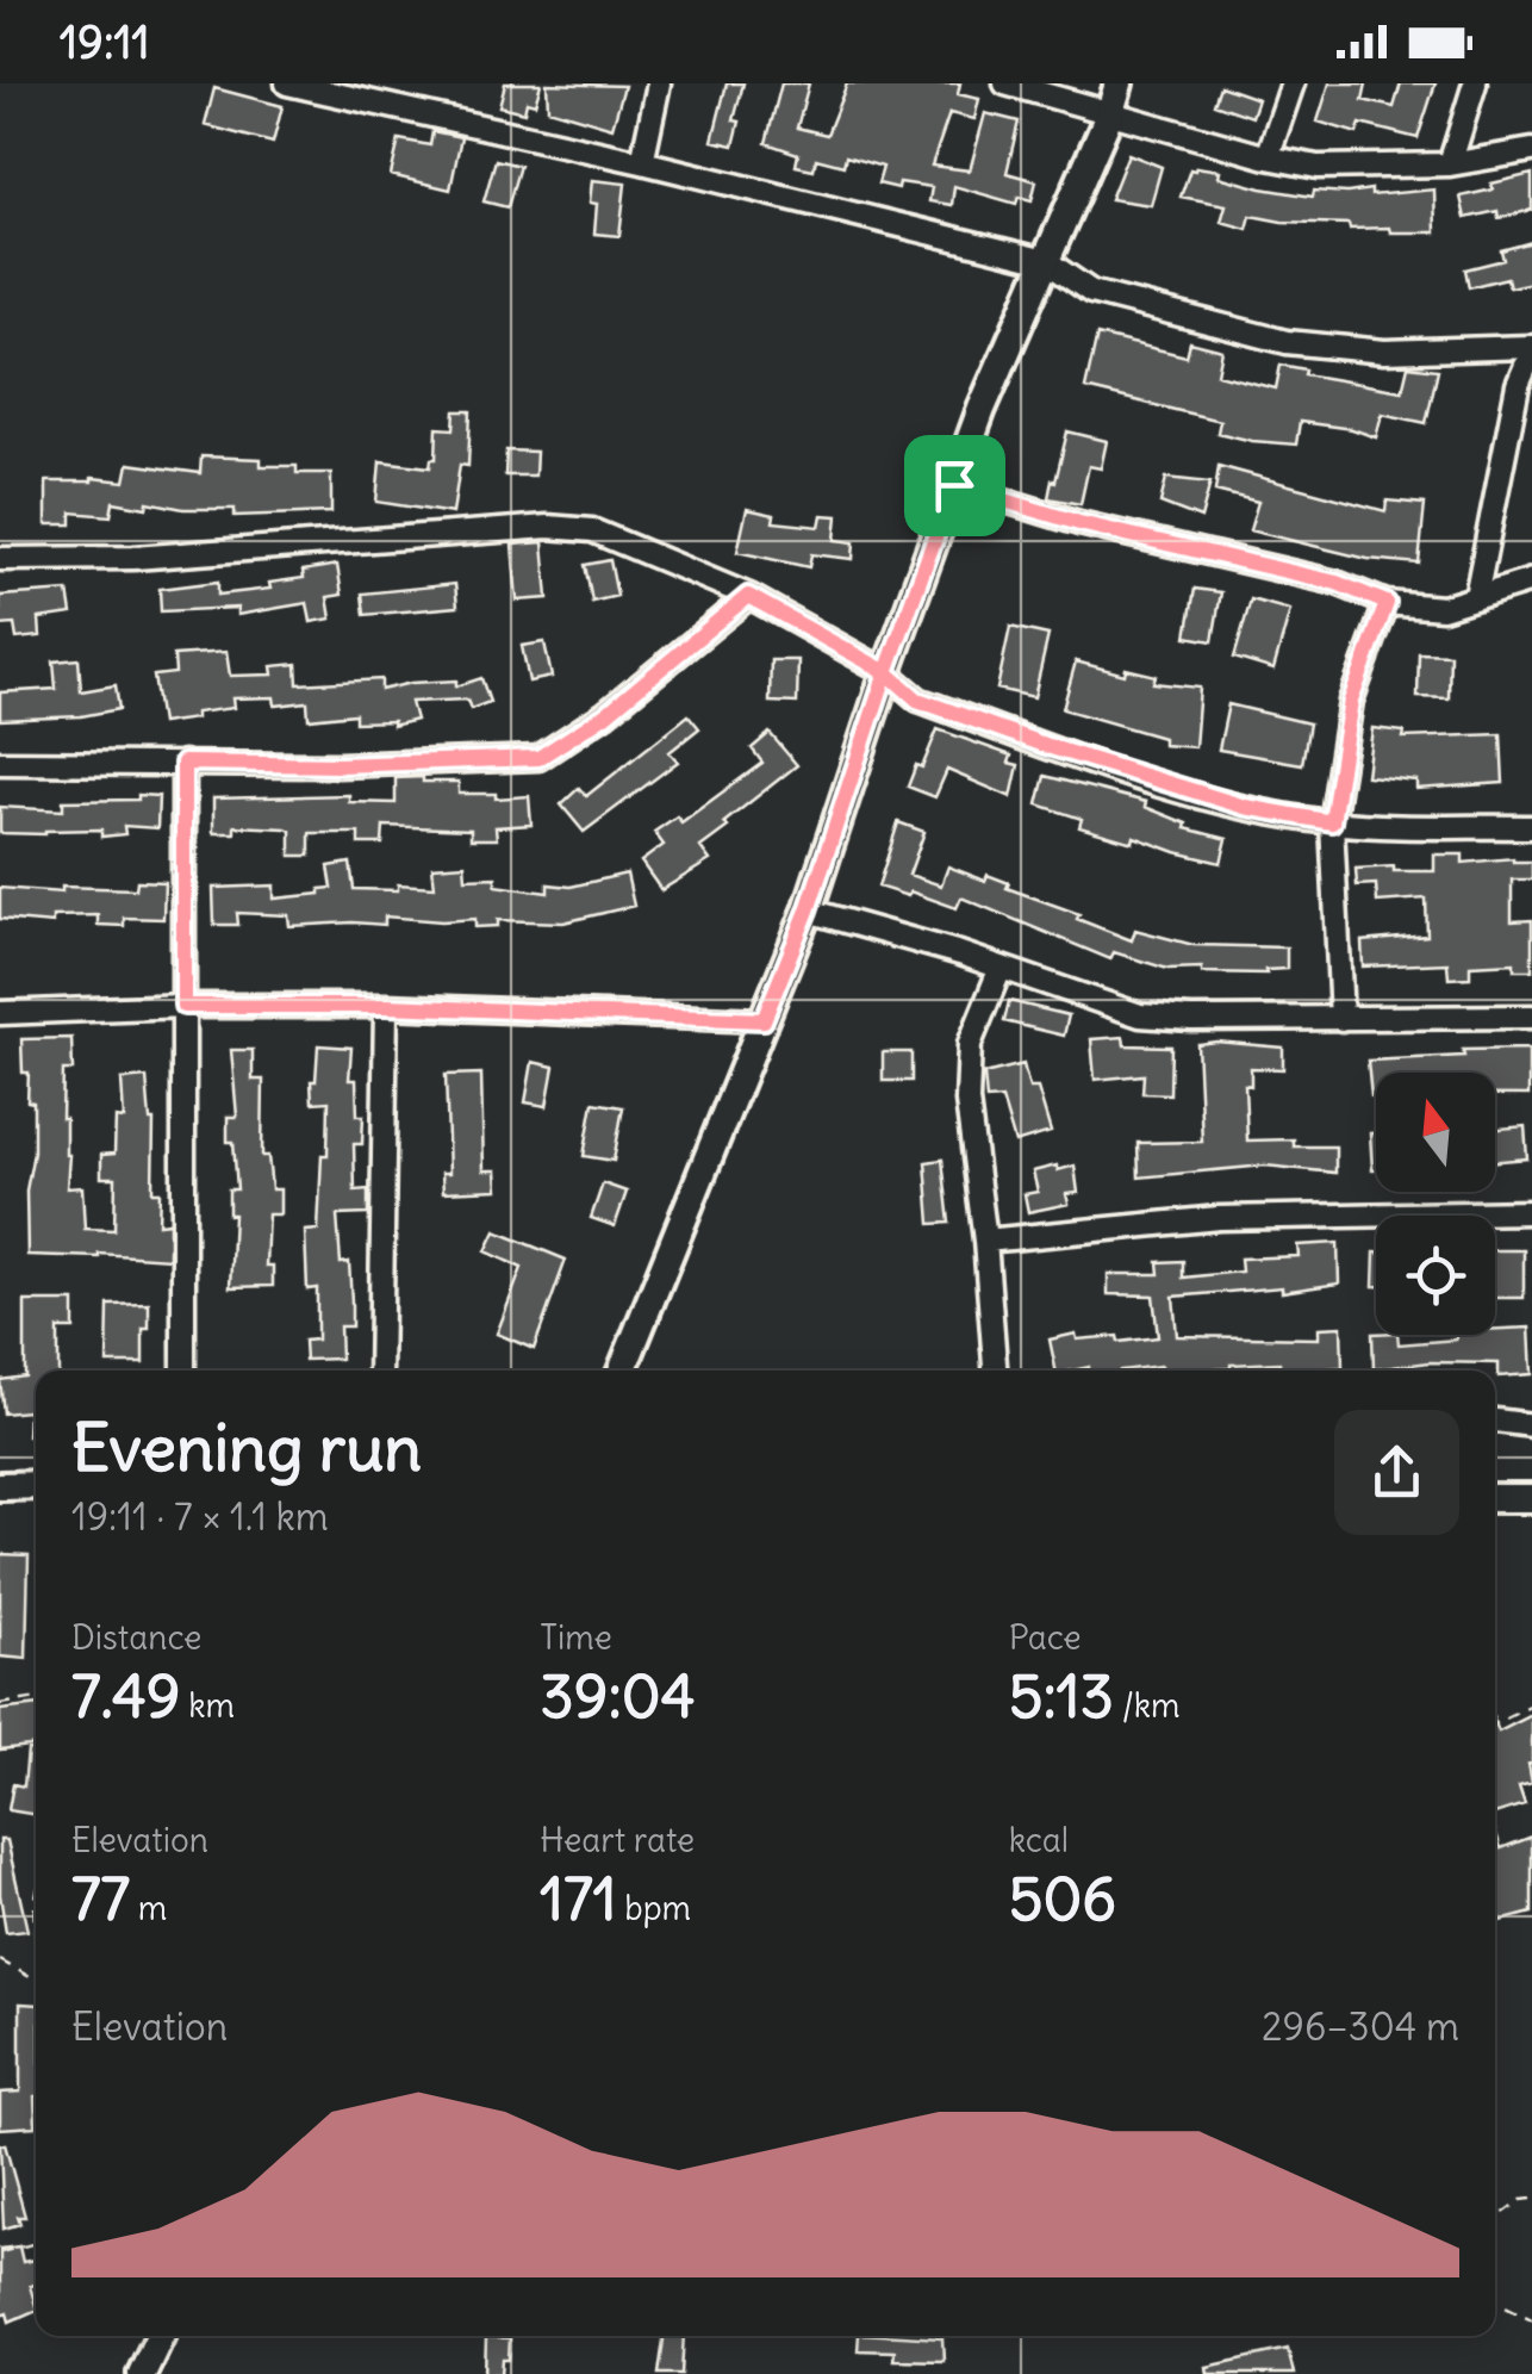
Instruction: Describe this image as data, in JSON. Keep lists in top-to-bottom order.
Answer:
{
  "north": "top",
  "page": {
    "status": "19:11",
    "heading": ["Evening run", "19:11 · 7 × 1.1 km"],
    "stats": [
      ["Distance", "7.49 km"],
      ["Time", "39:04"],
      ["Pace", "5:13 /km"],
      ["Elevation", "77 m"],
      ["Heart rate", "171 bpm"],
      ["kcal", "506"]
    ],
    "chart": ["Elevation", "296–304 m"]
  }
}
